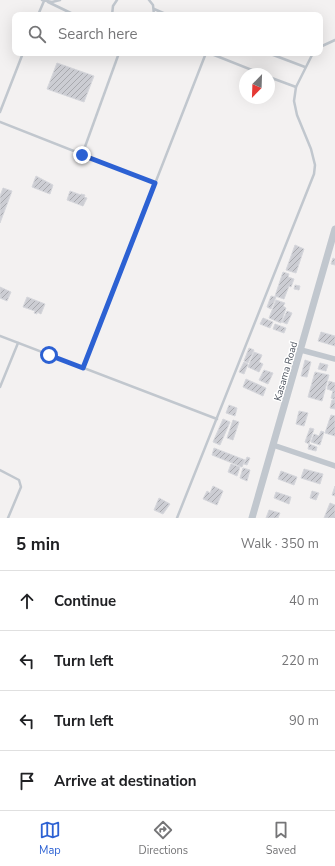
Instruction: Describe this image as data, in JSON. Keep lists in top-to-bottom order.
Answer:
{
  "streets": {
    "street": ["Kasama Road"]
  },
  "north": "bottom left",
  "page": {
    "search": "Search here",
    "heading": ["5 min", "Walk · 350 m"],
    "list": [
      ["Continue", "40 m"],
      ["Turn left", "220 m"],
      ["Turn left", "90 m"],
      "Arrive at destination"
    ],
    "nav": ["Map", "Directions", "Saved"]
  }
}
